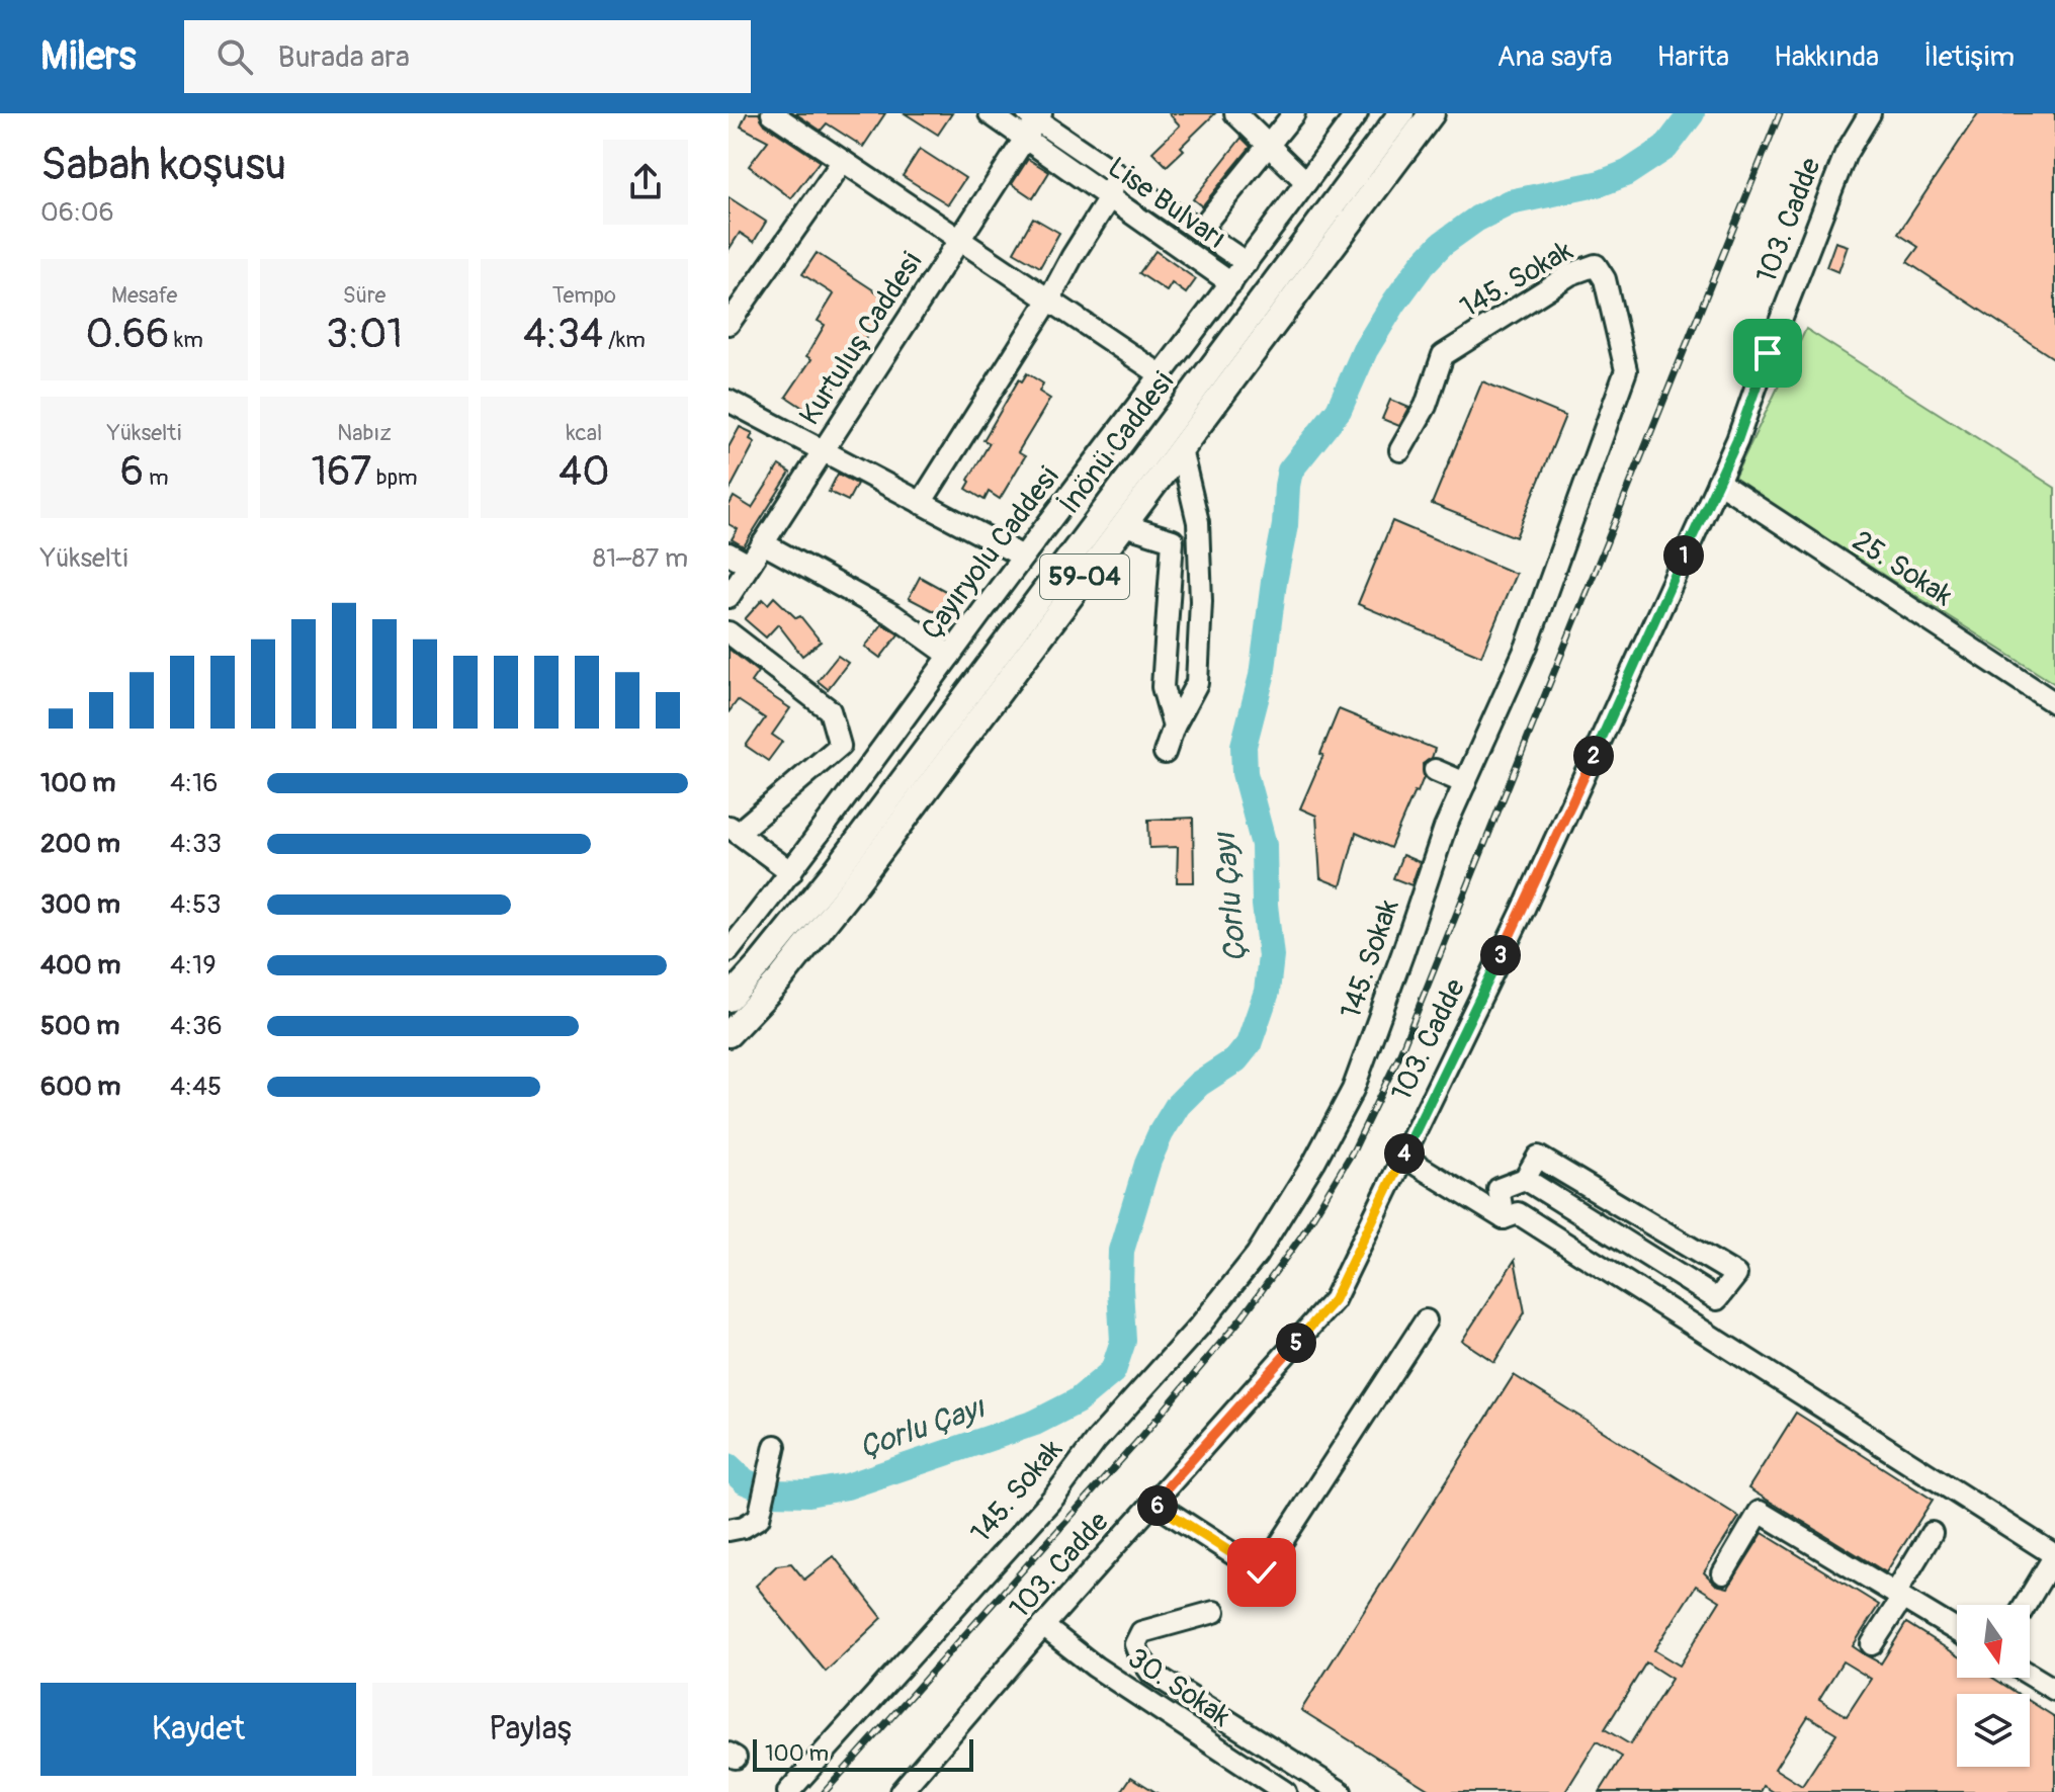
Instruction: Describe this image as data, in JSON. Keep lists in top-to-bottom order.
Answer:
{
  "streets": {
    "main road": ["İnönü Caddesi", "59-04"],
    "street": [
      "Lise Bulvarı",
      "103. Cadde",
      "145. Sokak",
      "Kurtuluş Caddesi",
      "Çayıryolu Caddesi",
      "25. Sokak",
      "30. Sokak"
    ]
  },
  "crossings": [
    ["Lise Bulvarı", "Kurtuluş Caddesi"],
    ["Lise Bulvarı", "Çayıryolu Caddesi"],
    ["103. Cadde", "25. Sokak"],
    ["103. Cadde", "30. Sokak"]
  ],
  "water": ["Çorlu Çayı"],
  "scale_bar": "100 m",
  "north": "bottom",
  "page": {
    "header": "Milers",
    "search": "Burada ara",
    "nav": [
      "Ana sayfa",
      "Harita",
      "Hakkında",
      "İletişim"
    ],
    "heading": ["Sabah koşusu", "06:06"],
    "stats": [
      ["Mesafe", "0.66 km"],
      ["Süre", "3:01"],
      ["Tempo", "4:34 /km"],
      ["Yükselti", "6 m"],
      ["Nabız", "167 bpm"],
      ["kcal", "40"]
    ],
    "chart": ["Yükselti", "81–87 m"],
    "pins": [
      "1",
      "2",
      "3",
      "4",
      "5",
      "6"
    ],
    "list": [
      {
        "name": "100 m",
        "note": "4:16"
      },
      {
        "name": "200 m",
        "note": "4:33"
      },
      {
        "name": "300 m",
        "note": "4:53"
      },
      {
        "name": "400 m",
        "note": "4:19"
      },
      {
        "name": "500 m",
        "note": "4:36"
      },
      {
        "name": "600 m",
        "note": "4:45"
      }
    ],
    "buttons": ["Kaydet", "Paylaş"],
    "scale": "100 m"
  }
}
